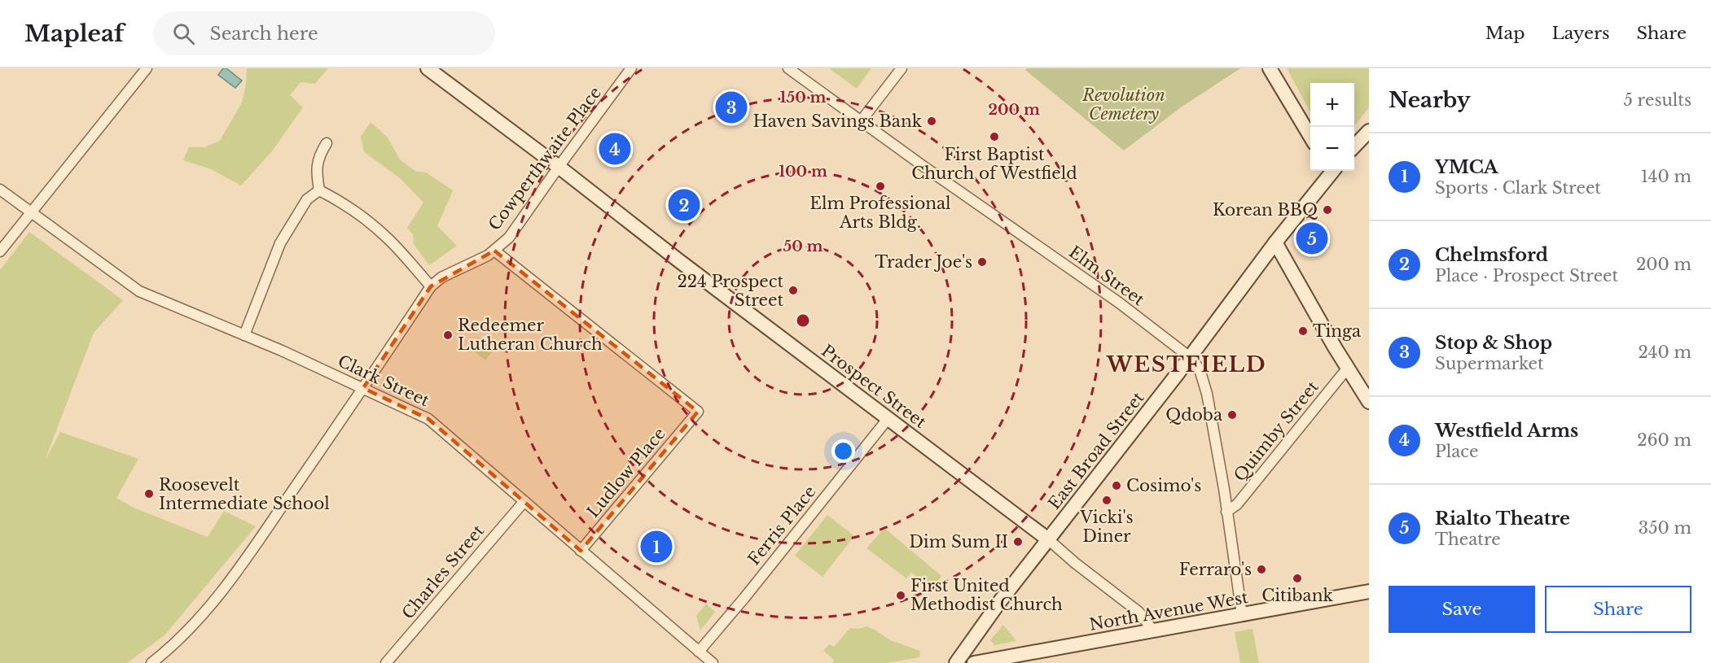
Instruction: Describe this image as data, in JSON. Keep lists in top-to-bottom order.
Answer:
{
  "streets": {
    "street": [
      "Cowperthwaite Place",
      "Elm Street",
      "Clark Street",
      "Prospect Street",
      "Quimby Street",
      "East Broad Street",
      "Ludlow Place",
      "Ferris Place",
      "Charles Street",
      "North Avenue West"
    ]
  },
  "crossings": [
    ["Cowperthwaite Place", "Clark Street"],
    ["Cowperthwaite Place", "Prospect Street"],
    ["Cowperthwaite Place", "Ludlow Place"],
    ["Elm Street", "Quimby Street"],
    ["Elm Street", "East Broad Street"],
    ["Elm Street", "North Avenue West"],
    ["Clark Street", "Ludlow Place"],
    ["Clark Street", "Ferris Place"],
    ["Clark Street", "Charles Street"],
    ["Prospect Street", "East Broad Street"],
    ["Prospect Street", "Ferris Place"],
    ["Prospect Street", "North Avenue West"]
  ],
  "districts": ["WESTFIELD"],
  "parks": ["Revolution Cemetery"],
  "places": [
    "Haven Savings Bank",
    "First Baptist Church of Westfield",
    "Elm Professional Arts Bldg.",
    "Korean BBQ",
    "Trader Joe's",
    "224 Prospect Street",
    "Tinga",
    "Redeemer Lutheran Church",
    "Qdoba",
    "Cosimo's",
    "Roosevelt Intermediate School",
    "Vicki's Diner",
    "Dim Sum II",
    "Ferraro's",
    "Citibank",
    "First United Methodist Church"
  ],
  "page": {
    "header": "Mapleaf",
    "search": "Search here",
    "nav": ["Map", "Layers", "Share"],
    "heading": ["Nearby", "5 results"],
    "map_buttons": ["+", "−"],
    "pins": [
      "3",
      "4",
      "2",
      "5",
      "1"
    ],
    "list": [
      {
        "mark": "1",
        "name": "YMCA",
        "note": "Sports · Clark Street",
        "value": "140 m"
      },
      {
        "mark": "2",
        "name": "Chelmsford",
        "note": "Place · Prospect Street",
        "value": "200 m"
      },
      {
        "mark": "3",
        "name": "Stop & Shop",
        "note": "Supermarket",
        "value": "240 m"
      },
      {
        "mark": "4",
        "name": "Westfield Arms",
        "note": "Place",
        "value": "260 m"
      },
      {
        "mark": "5",
        "name": "Rialto Theatre",
        "note": "Theatre",
        "value": "350 m"
      }
    ],
    "buttons": ["Save", "Share"]
  },
  "rings": [
    "150 m",
    "200 m",
    "100 m",
    "50 m"
  ]
}
